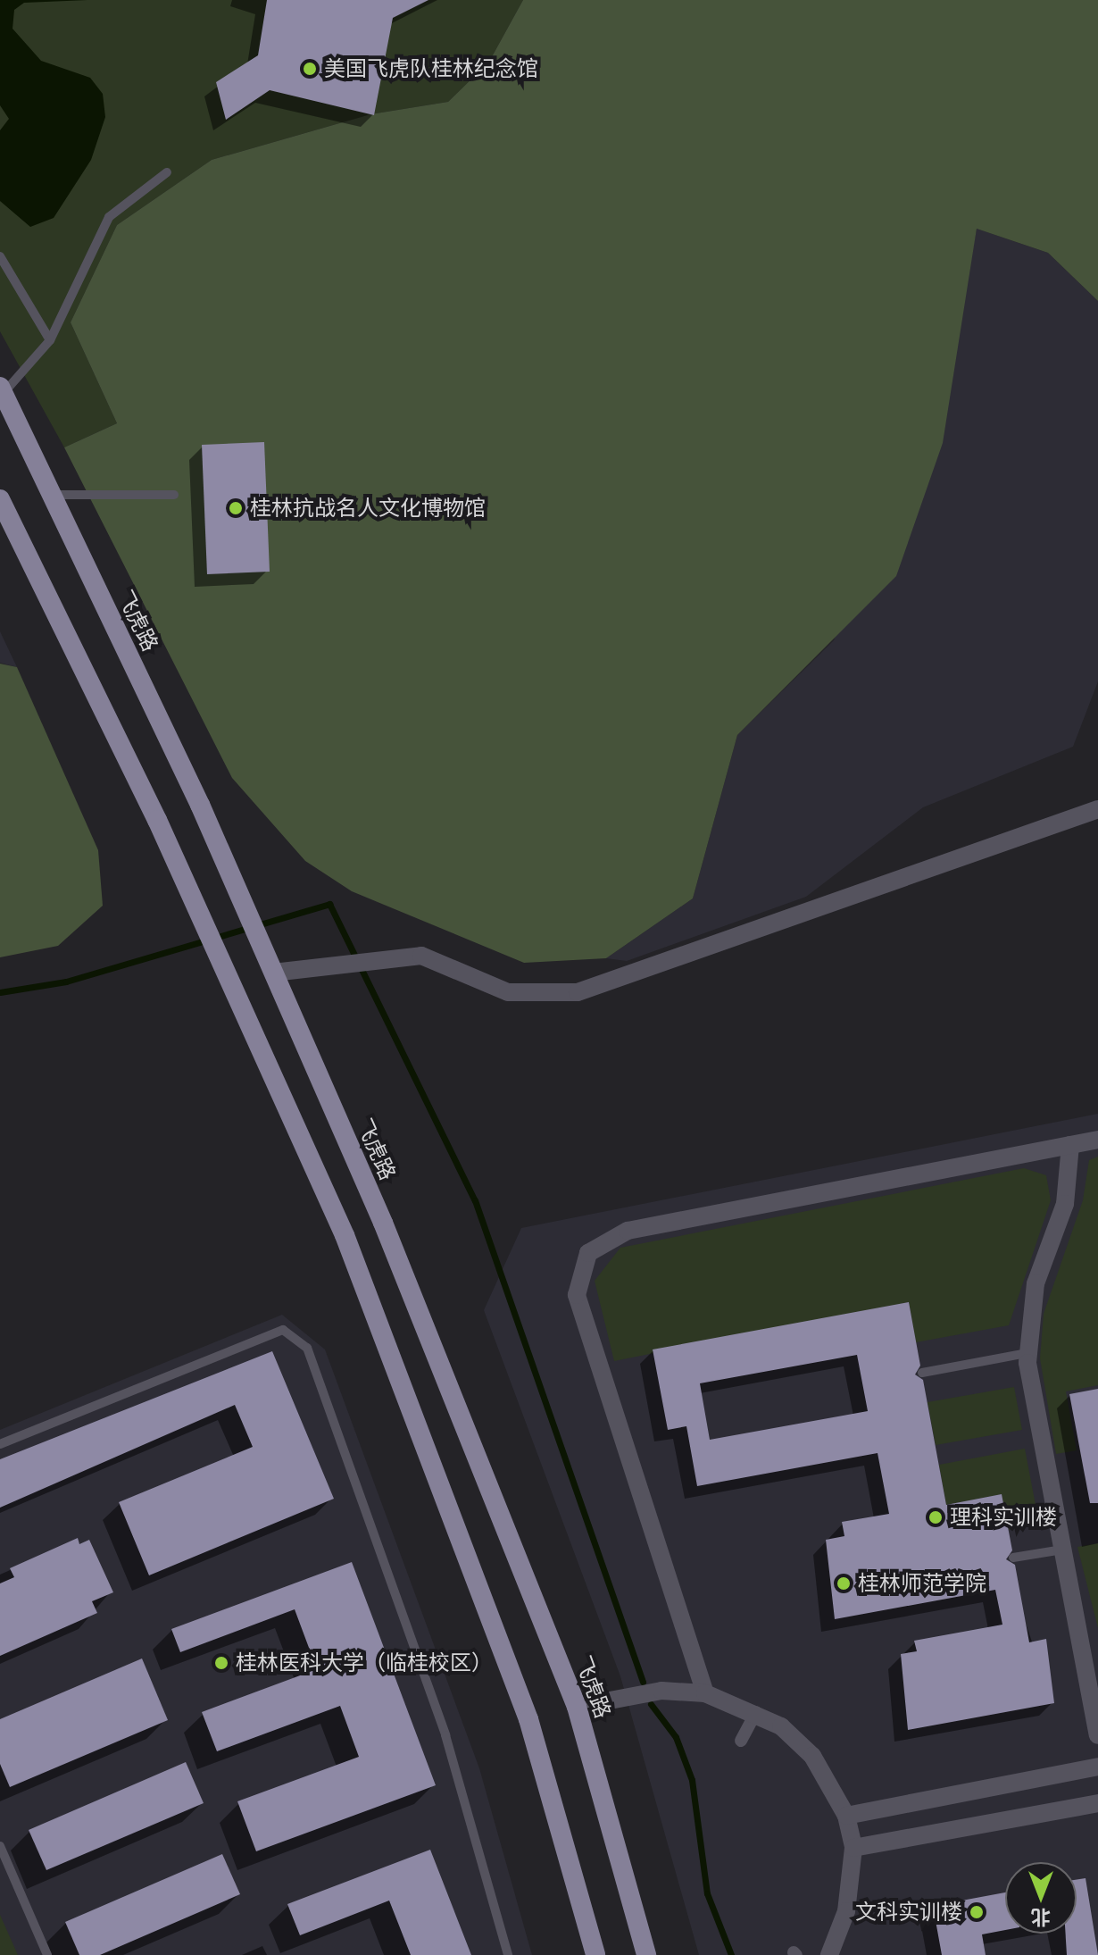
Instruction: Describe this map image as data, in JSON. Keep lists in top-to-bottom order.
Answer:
{
  "streets": {
    "main road": ["飞虎路"]
  },
  "places": [
    "美国飞虎队桂林纪念馆",
    "桂林抗战名人文化博物馆",
    "理科实训楼",
    "桂林师范学院",
    "桂林医科大学（临桂校区）",
    "文科实训楼"
  ],
  "north": "bottom"
}
